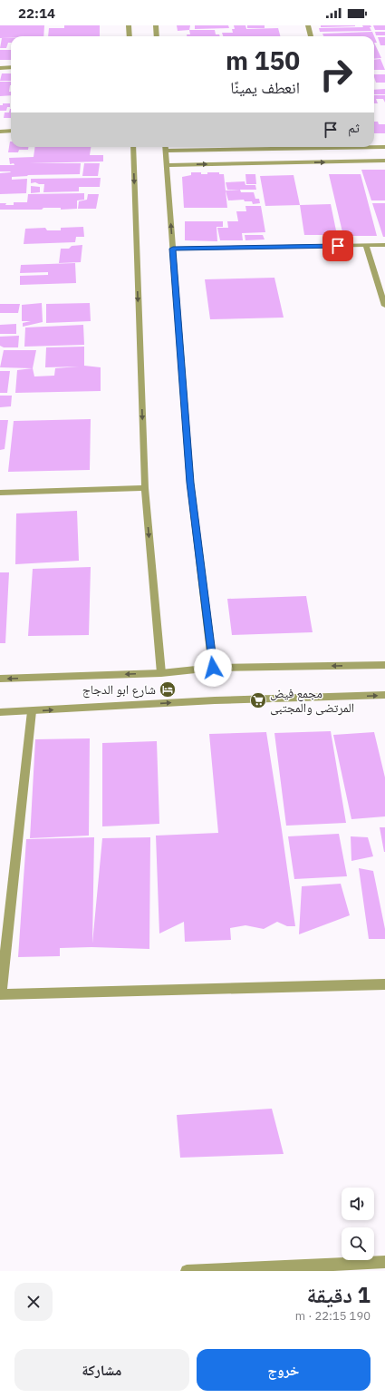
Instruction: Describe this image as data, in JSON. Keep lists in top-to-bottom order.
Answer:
{
  "places": {
    "hotel": ["شارع ابو الدجاج"],
    "supermarket": ["مجمع فيض المرتضى والمجتبى"]
  },
  "page": {
    "status": "22:14",
    "turn": ["150 m", "انعطف يمينًا"],
    "then": "ثم",
    "heading": ["1 دقيقة", "190 m · 22:15"],
    "buttons": ["خروج", "مشاركة"]
  }
}
